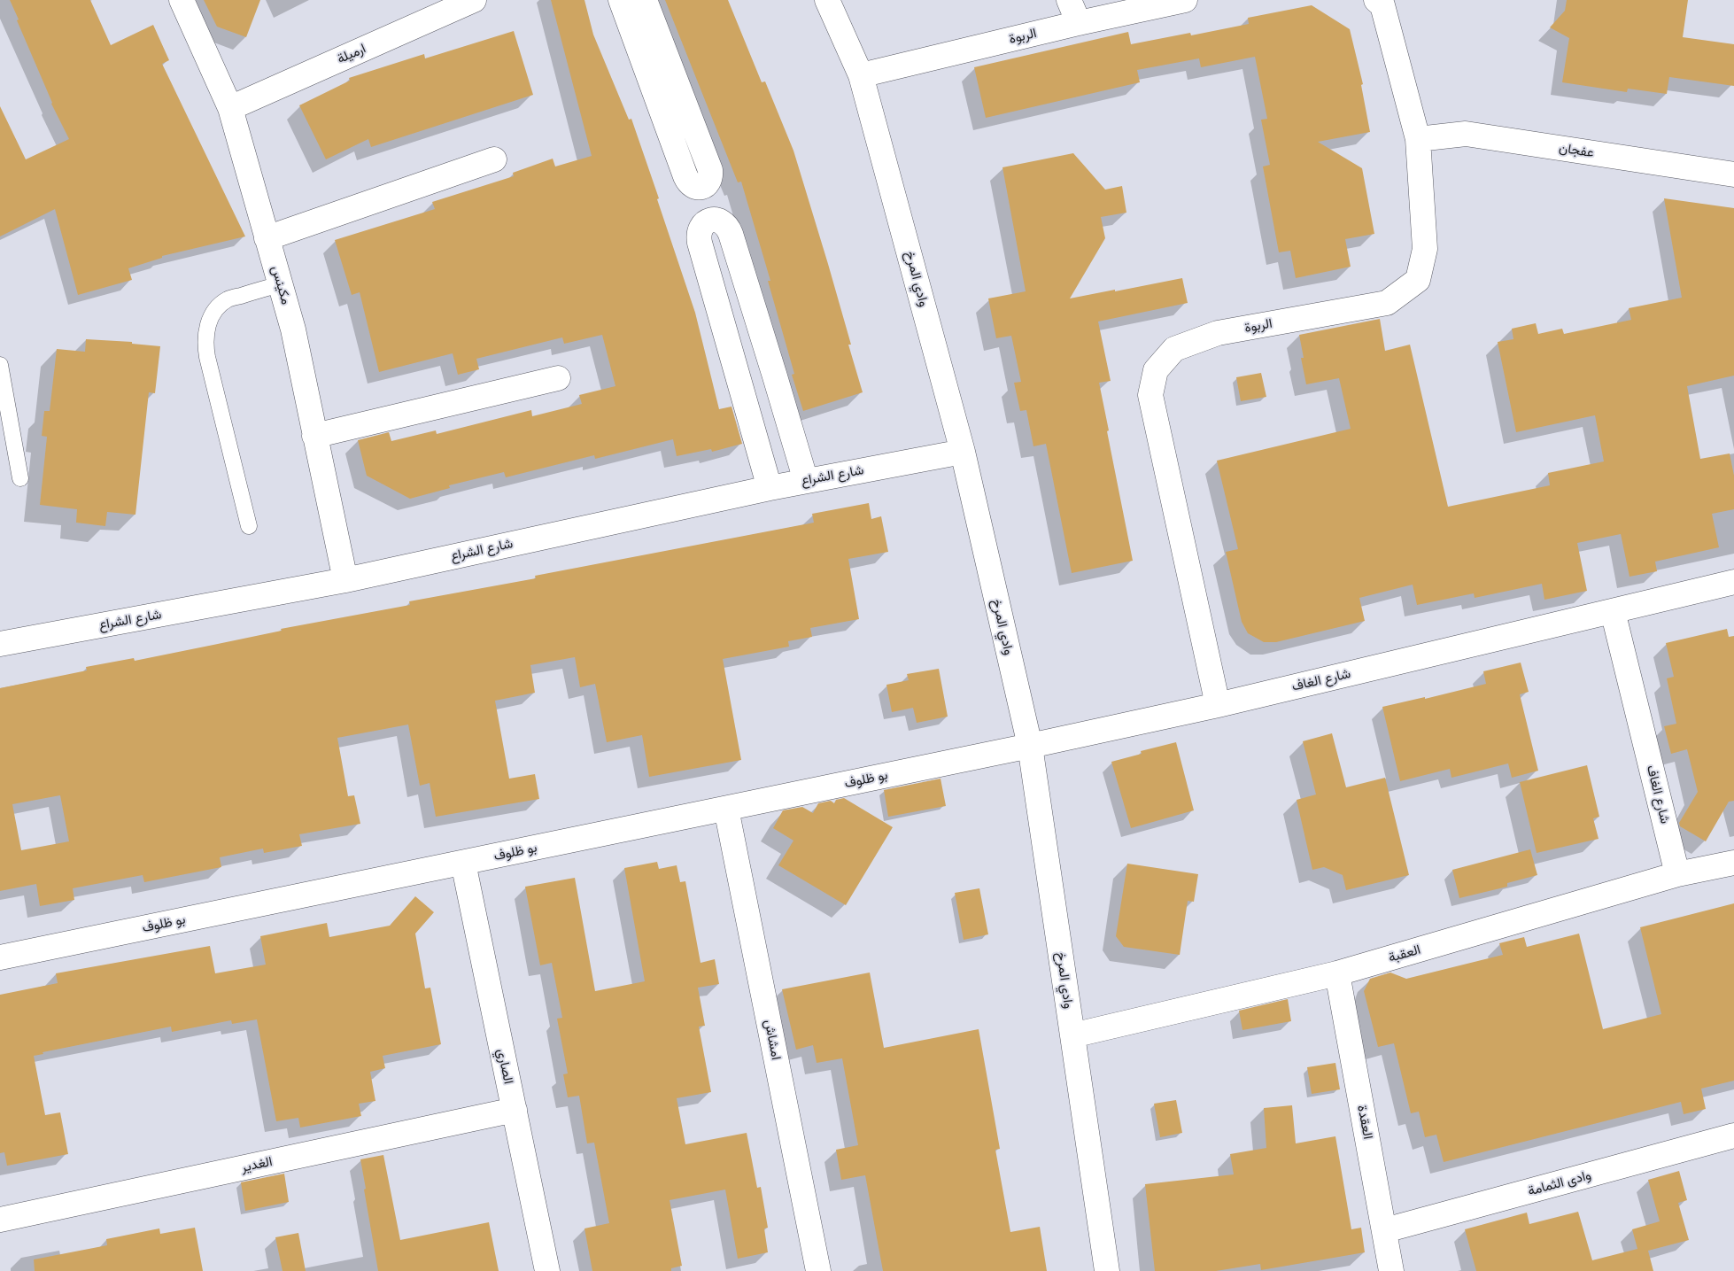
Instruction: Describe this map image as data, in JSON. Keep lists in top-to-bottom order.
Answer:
{
  "streets": {
    "street": [
      "الربوة",
      "ارميلة",
      "عفجان",
      "وادي المرخ",
      "مكينس",
      "شارع الشراع",
      "شارع الغاف",
      "بو ظلوف",
      "العقبة",
      "امشاش",
      "الصاري",
      "العقدة",
      "الغدير",
      "وادى الثمامة"
    ]
  },
  "crossings": [
    ["الربوة", "عفجان"],
    ["الربوة", "وادي المرخ"],
    ["الربوة", "شارع الغاف"],
    ["ارميلة", "مكينس"],
    ["وادي المرخ", "شارع الشراع"],
    ["وادي المرخ", "شارع الغاف"],
    ["وادي المرخ", "بو ظلوف"],
    ["وادي المرخ", "العقبة"],
    ["مكينس", "شارع الشراع"],
    ["شارع الغاف", "بو ظلوف"],
    ["شارع الغاف", "العقبة"],
    ["بو ظلوف", "امشاش"],
    ["بو ظلوف", "الصاري"],
    ["العقبة", "العقدة"],
    ["الصاري", "الغدير"],
    ["العقدة", "وادى الثمامة"]
  ]
}
